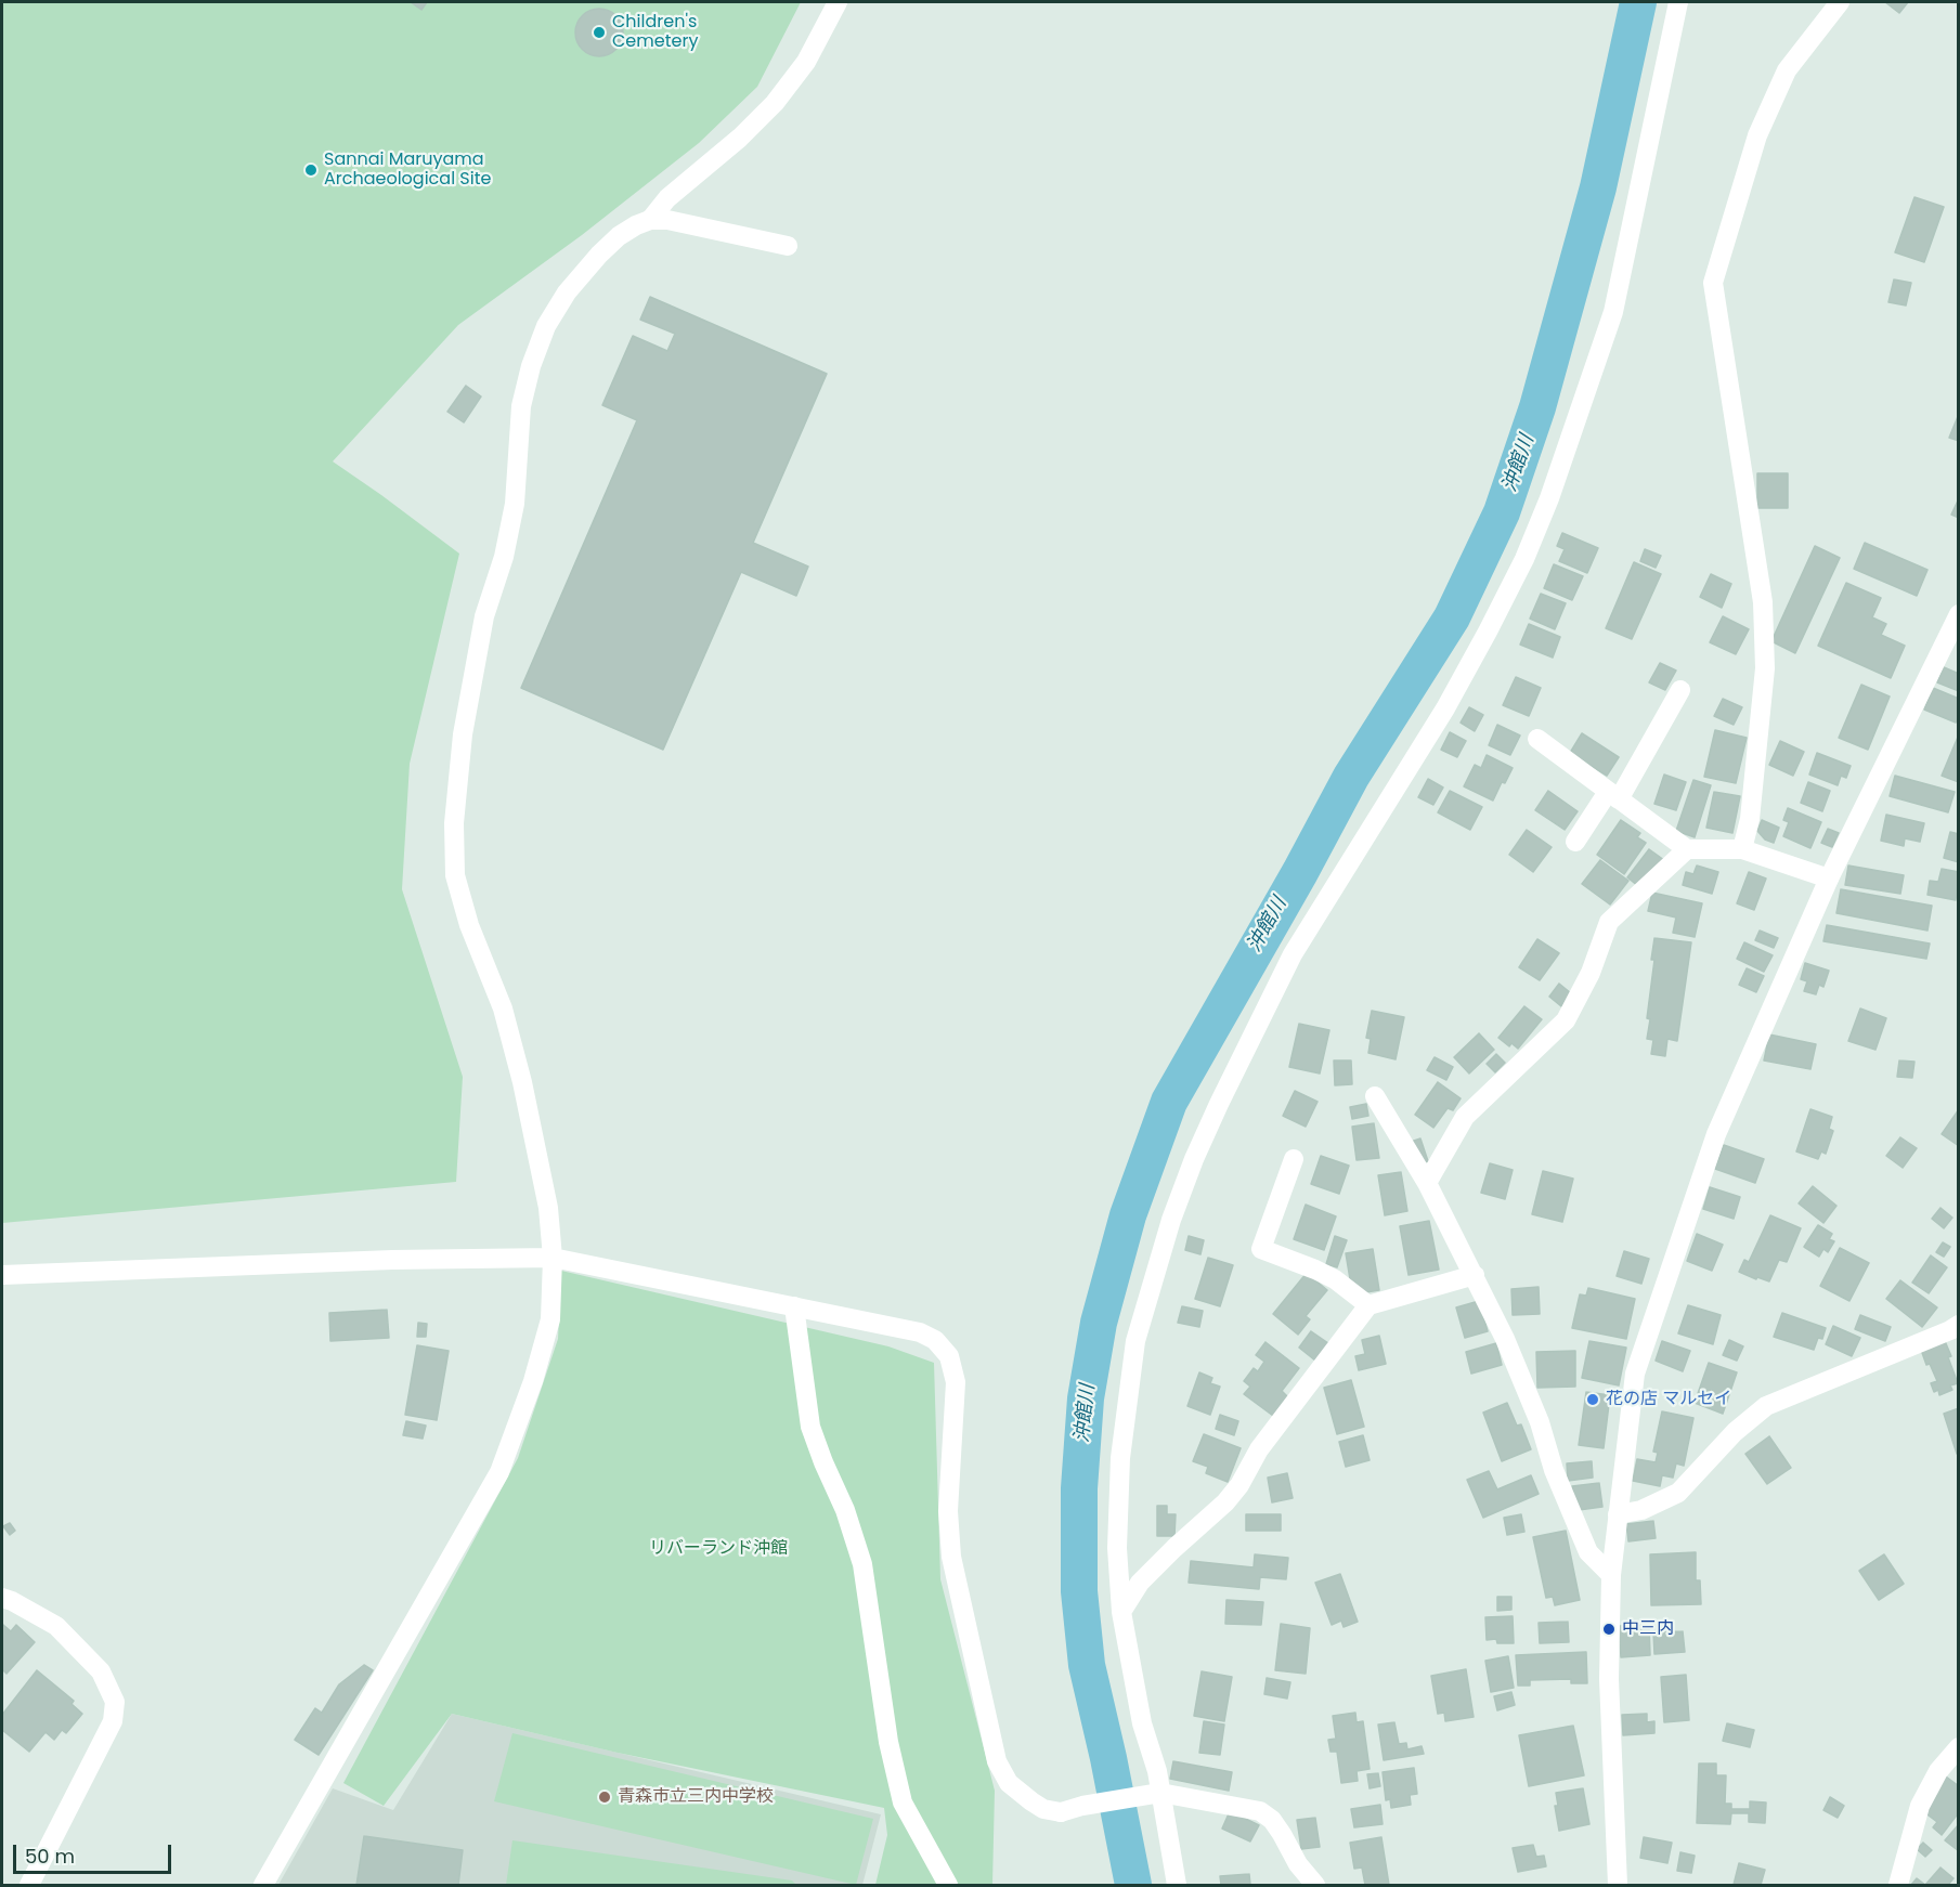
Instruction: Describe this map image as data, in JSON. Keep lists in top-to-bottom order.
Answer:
{
  "water": ["沖館川"],
  "parks": ["リバーランド沖館"],
  "places": [
    "Children's Cemetery",
    "Sannai Maruyama Archaeological Site",
    "花の店 マルセイ",
    "中三内",
    "青森市立三内中学校"
  ],
  "scale_bar": "50 m"
}
